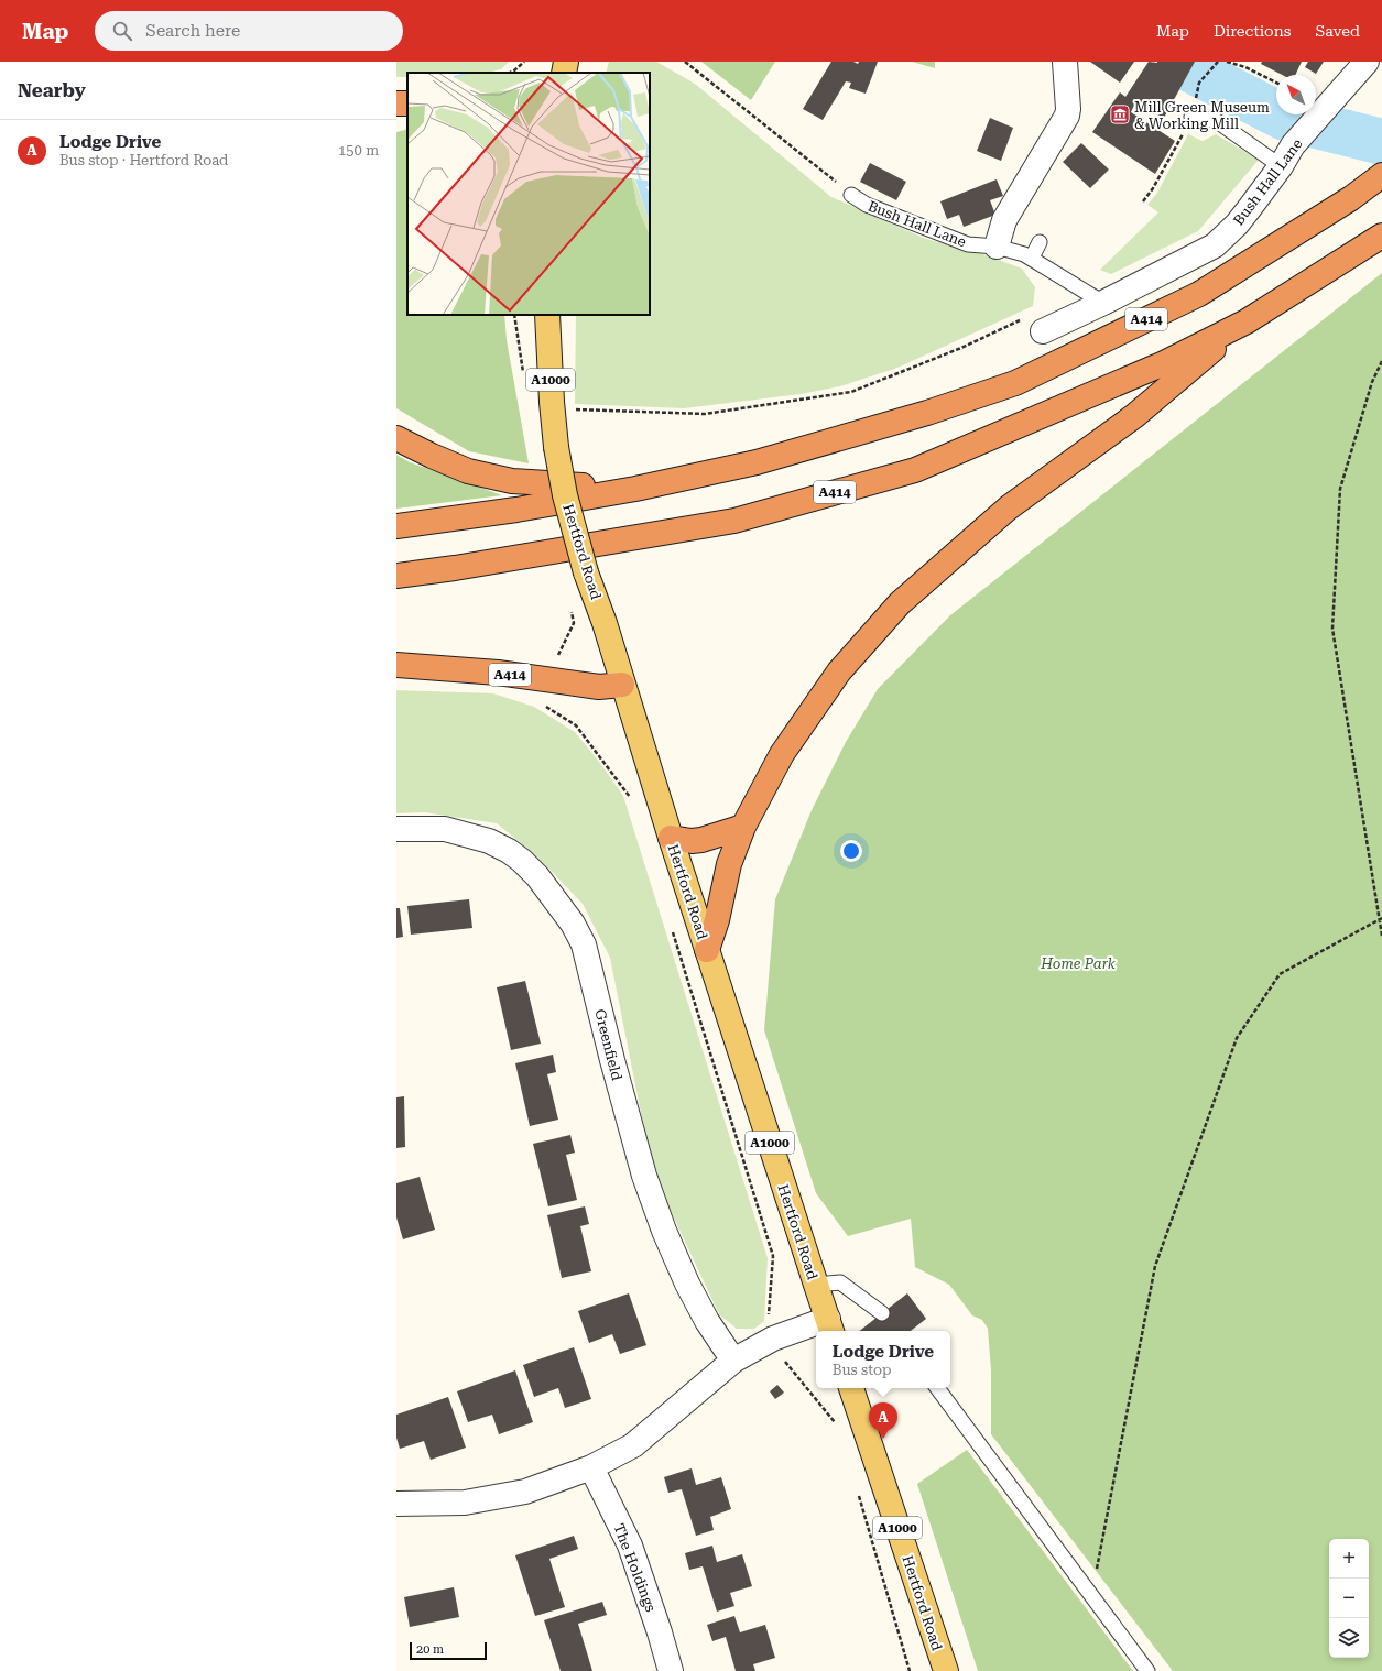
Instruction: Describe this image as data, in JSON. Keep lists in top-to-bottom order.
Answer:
{
  "streets": {
    "highway": ["A414"],
    "main road": ["A1000", "Hertford Road"],
    "street": ["Bush Hall Lane", "Greenfield", "The Holdings"]
  },
  "crossings": [
    ["A414", "Hertford Road"]
  ],
  "parks": ["Home Park"],
  "places": {
    "museum": ["Mill Green Museum & Working Mill"]
  },
  "scale_bar": "20 m",
  "north": "top left",
  "page": {
    "header": "Map",
    "search": "Search here",
    "nav": ["Map", "Directions", "Saved"],
    "heading": "Nearby",
    "list": [
      {
        "mark": "A",
        "name": "Lodge Drive",
        "note": "Bus stop · Hertford Road",
        "value": "150 m"
      }
    ],
    "popup": ["Lodge Drive", "Bus stop"],
    "pins": "A",
    "map_buttons": ["+", "−"],
    "scale": "20 m"
  }
}
